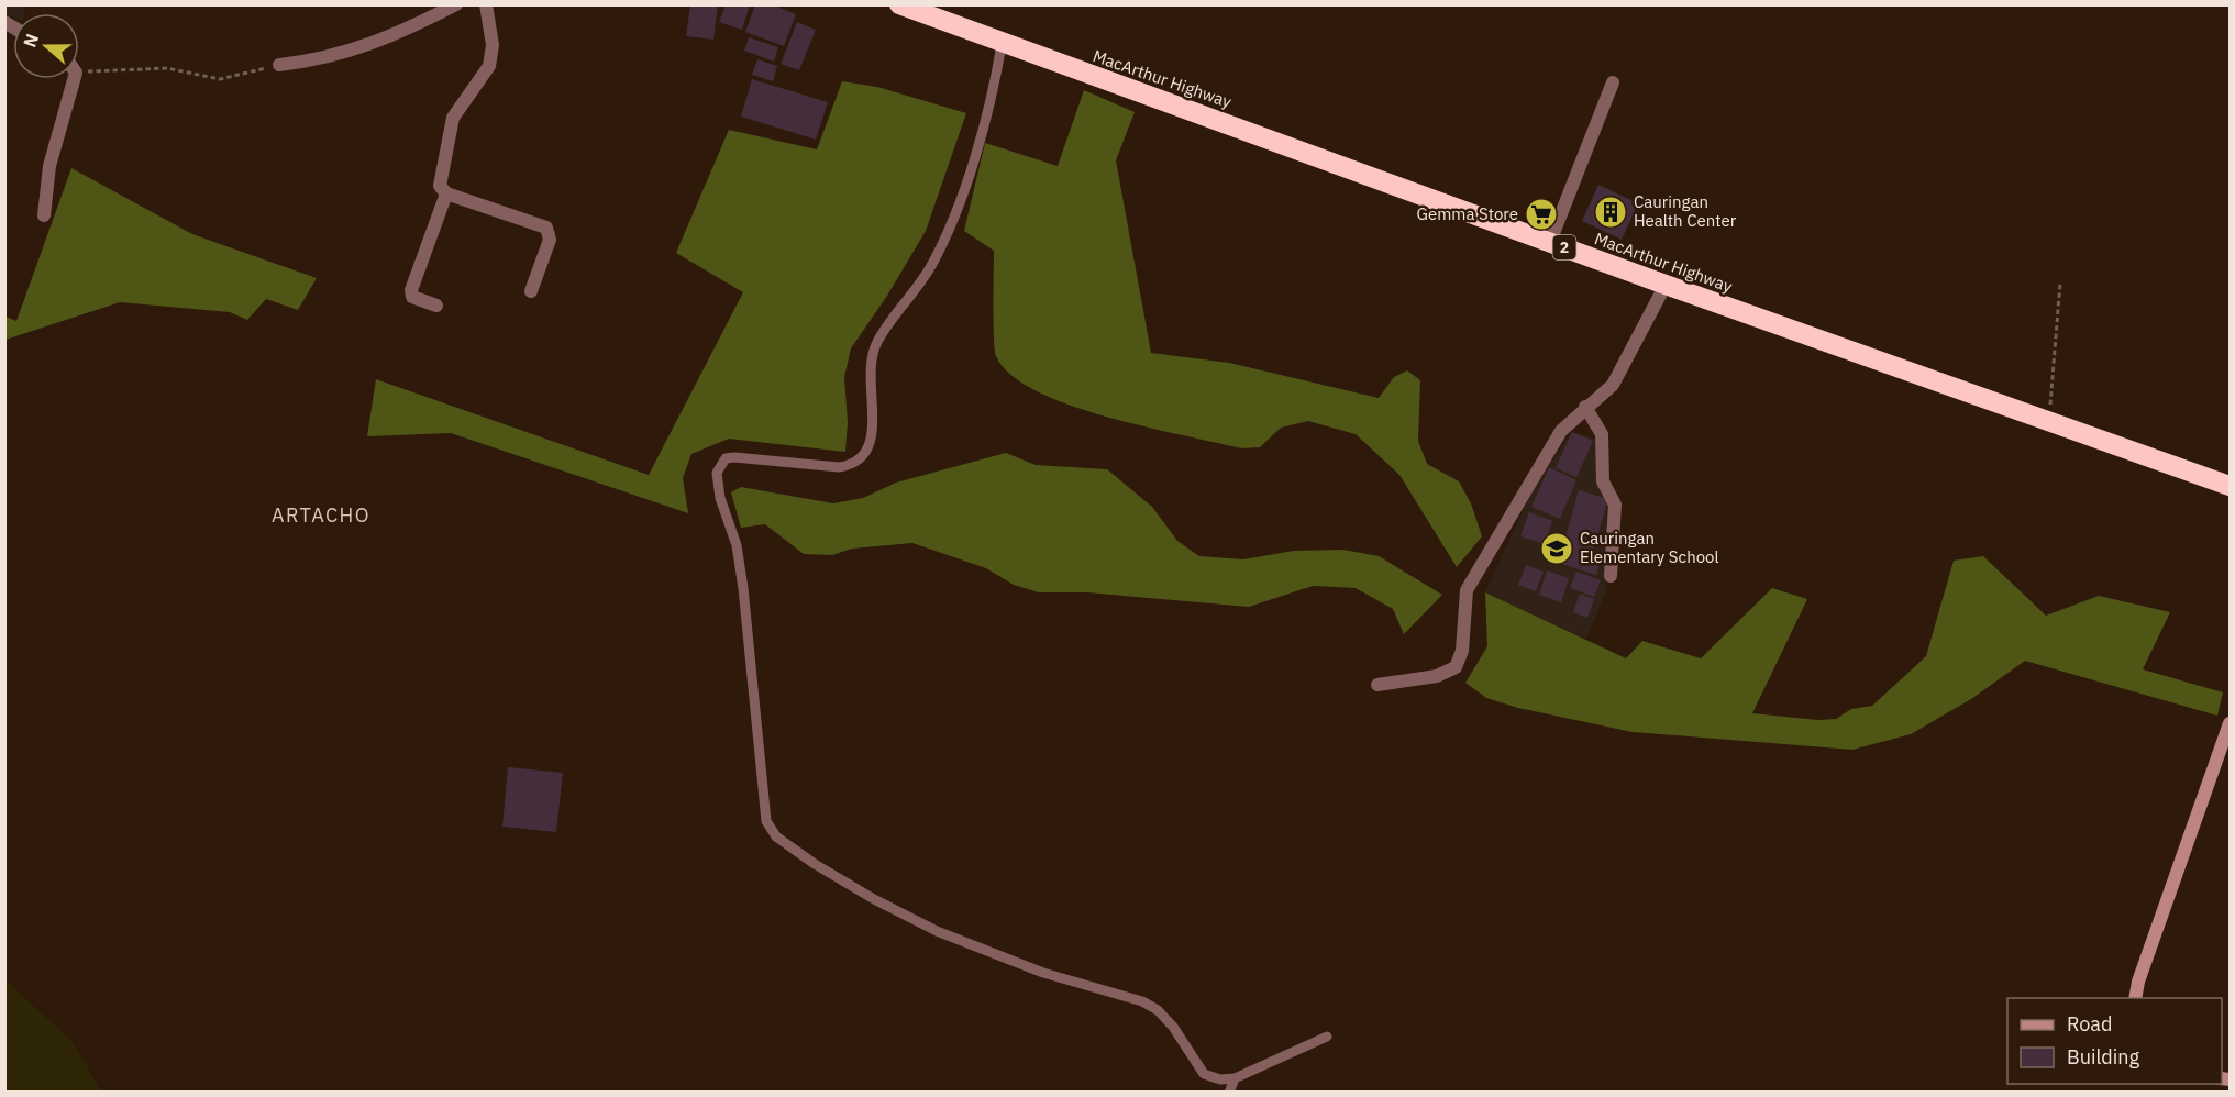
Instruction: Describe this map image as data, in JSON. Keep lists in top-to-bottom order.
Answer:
{
  "streets": {
    "highway": ["MacArthur Highway", "2"]
  },
  "districts": ["ARTACHO"],
  "places": {
    "building": ["Cauringan Health Center"],
    "supermarket": ["Gemma Store"],
    "school or university": ["Cauringan Elementary School"]
  },
  "legend": ["Road", "Building"],
  "north": "left"
}
